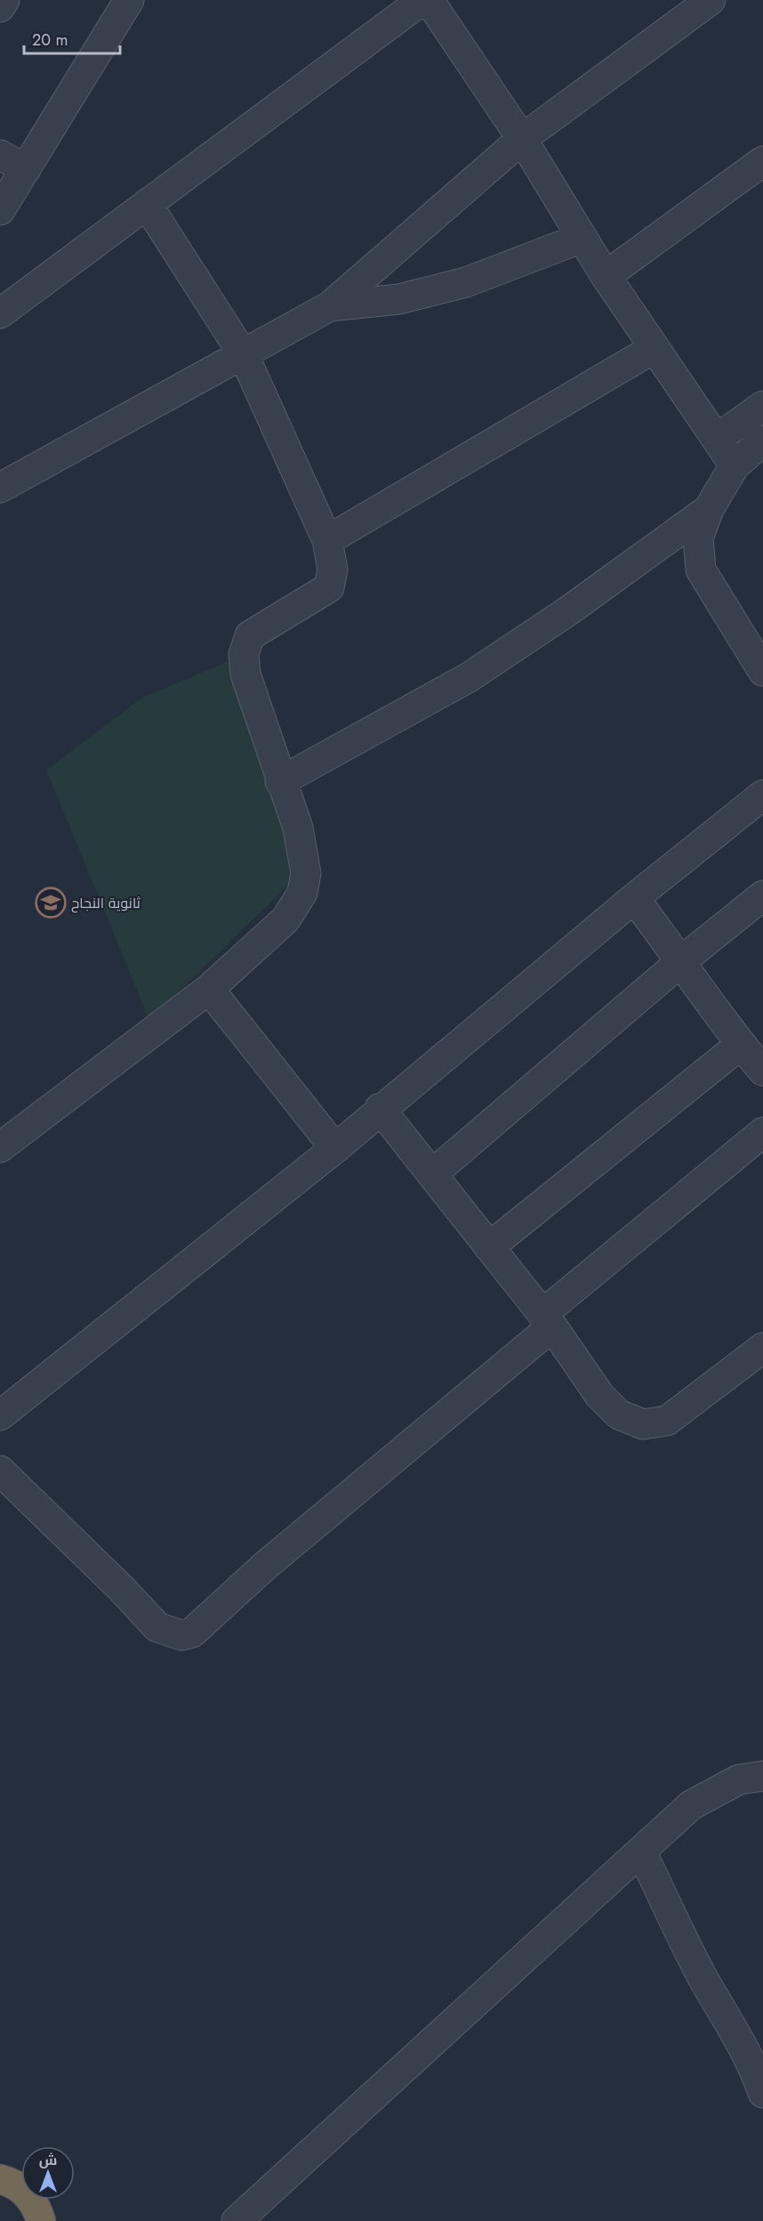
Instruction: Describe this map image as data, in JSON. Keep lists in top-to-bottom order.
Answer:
{
  "places": {
    "school or university": ["ثانوية النجاح"]
  },
  "scale_bar": "20 m",
  "north": "top"
}
